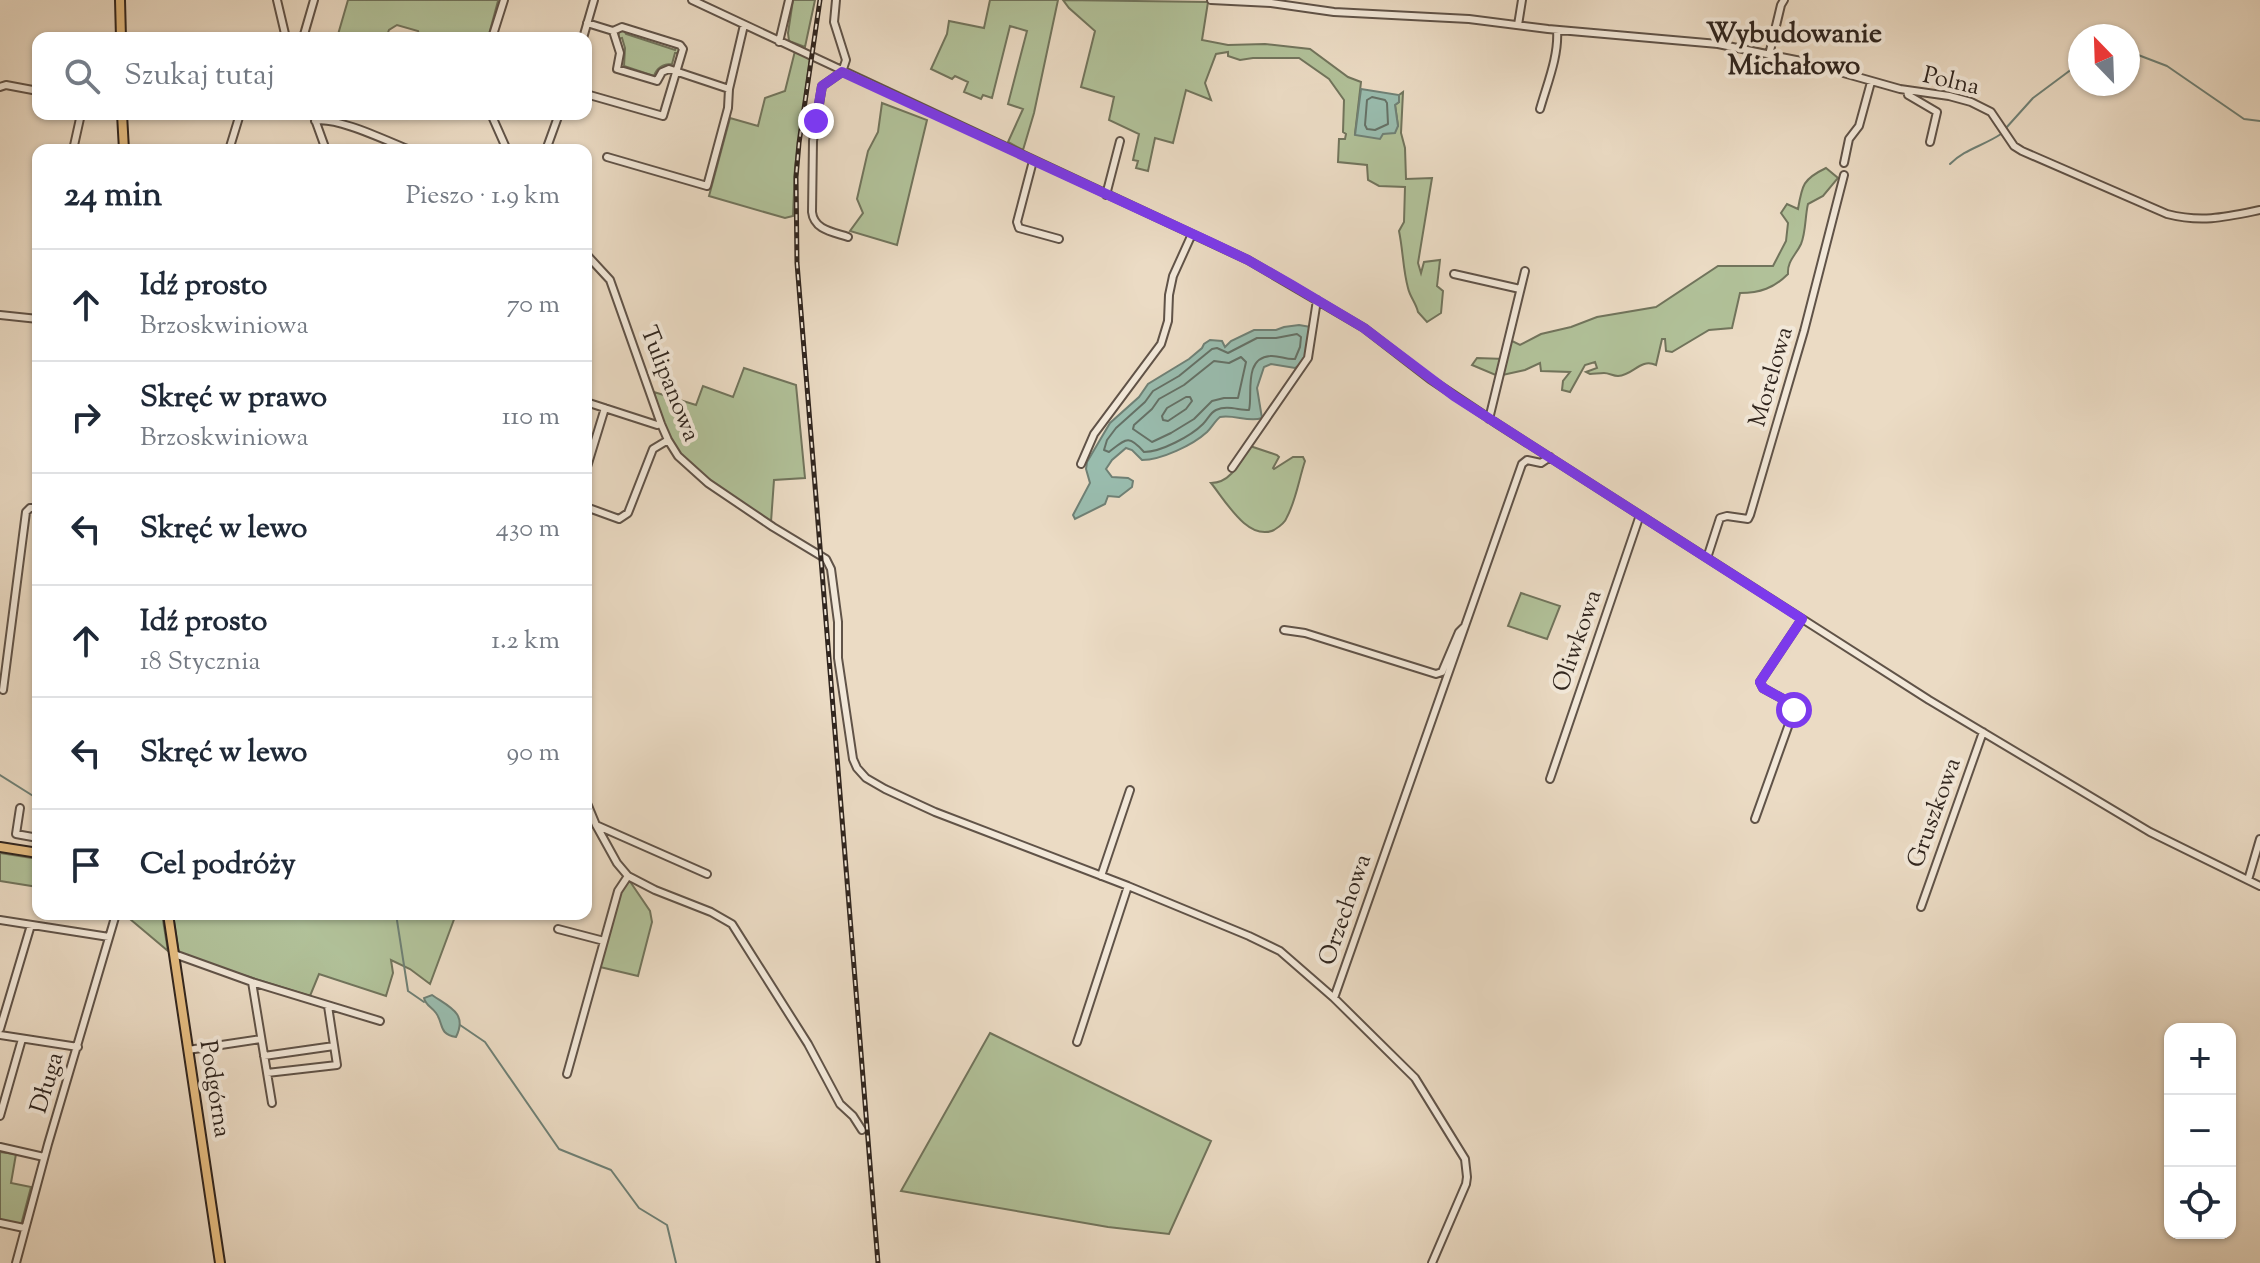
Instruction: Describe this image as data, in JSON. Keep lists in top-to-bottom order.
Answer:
{
  "streets": {
    "main road": ["Podgórna"],
    "street": [
      "Polna",
      "Morelowa",
      "Tulipanowa",
      "Oliwkowa",
      "Gruszkowa",
      "Orzechowa",
      "Długa"
    ]
  },
  "crossings": [
    ["Tulipanowa", "Orzechowa"]
  ],
  "districts": ["Wybudowanie Michałowo"],
  "north": "top left",
  "page": {
    "search": "Szukaj tutaj",
    "heading": ["24 min", "Pieszo · 1.9 km"],
    "list": [
      ["Idź prosto", "Brzoskwiniowa", "70 m"],
      ["Skręć w prawo", "Brzoskwiniowa", "110 m"],
      ["Skręć w lewo", "430 m"],
      ["Idź prosto", "18 Stycznia", "1.2 km"],
      ["Skręć w lewo", "90 m"],
      "Cel podróży"
    ],
    "map_buttons": ["+", "−"]
  }
}
